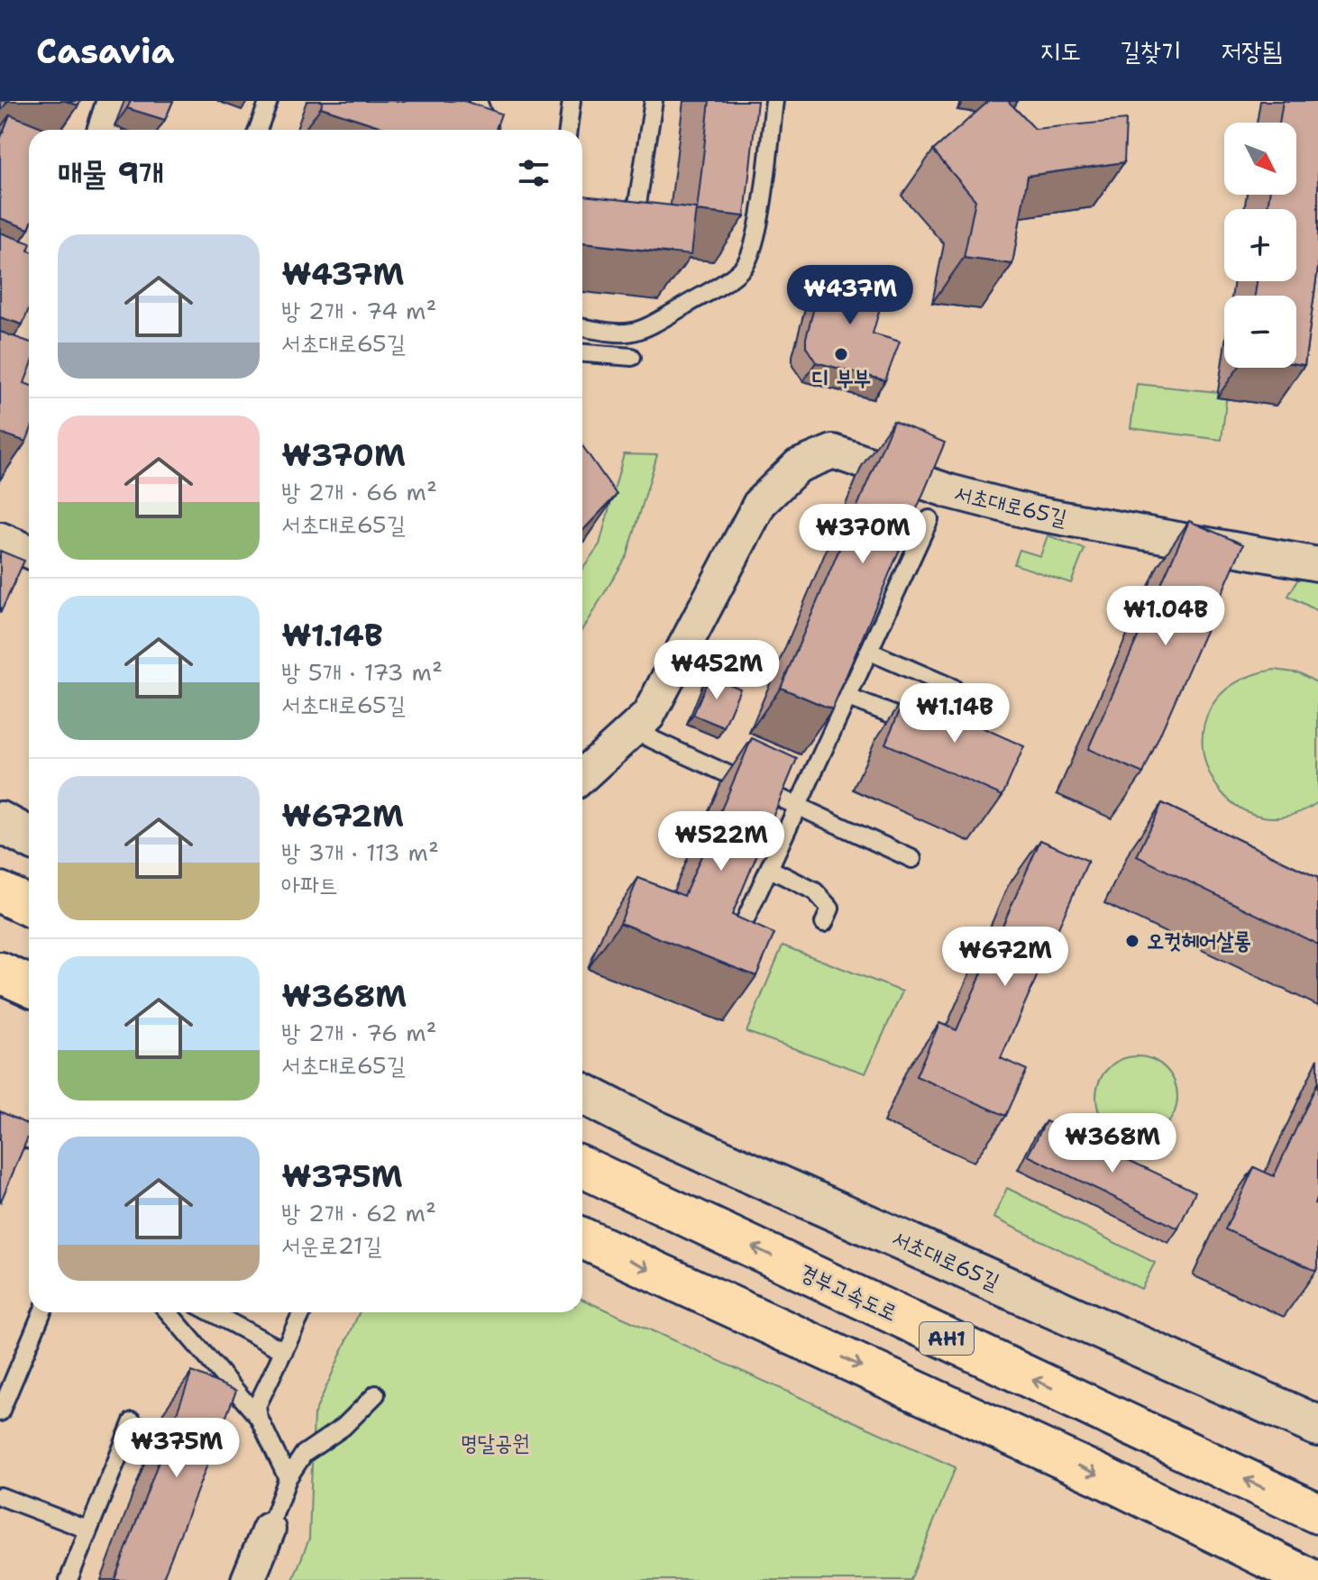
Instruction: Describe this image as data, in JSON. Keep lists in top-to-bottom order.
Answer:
{
  "streets": {
    "highway": ["경부고속도로", "AH1"],
    "street": ["서초대로65길"]
  },
  "parks": ["명달공원"],
  "places": ["디 부부", "오컷헤어살롱"],
  "north": "bottom right",
  "page": {
    "header": "Casavia",
    "nav": ["지도", "길찾기", "저장됨"],
    "map_buttons": ["+", "−"],
    "heading": "매물 9개",
    "list": [
      {
        "name": "₩437M",
        "note": "방 2개 · 74 m² · 서초대로65길"
      },
      {
        "name": "₩370M",
        "note": "방 2개 · 66 m² · 서초대로65길"
      },
      {
        "name": "₩1.14B",
        "note": "방 5개 · 173 m² · 서초대로65길"
      },
      {
        "name": "₩672M",
        "note": "방 3개 · 113 m² · 아파트"
      },
      {
        "name": "₩368M",
        "note": "방 2개 · 76 m² · 서초대로65길"
      },
      {
        "name": "₩375M",
        "note": "방 2개 · 62 m² · 서운로21길"
      }
    ],
    "price": [
      "₩437M",
      "₩370M",
      "₩1.04B",
      "₩452M",
      "₩1.14B",
      "₩522M",
      "₩672M",
      "₩368M",
      "₩375M"
    ]
  }
}
